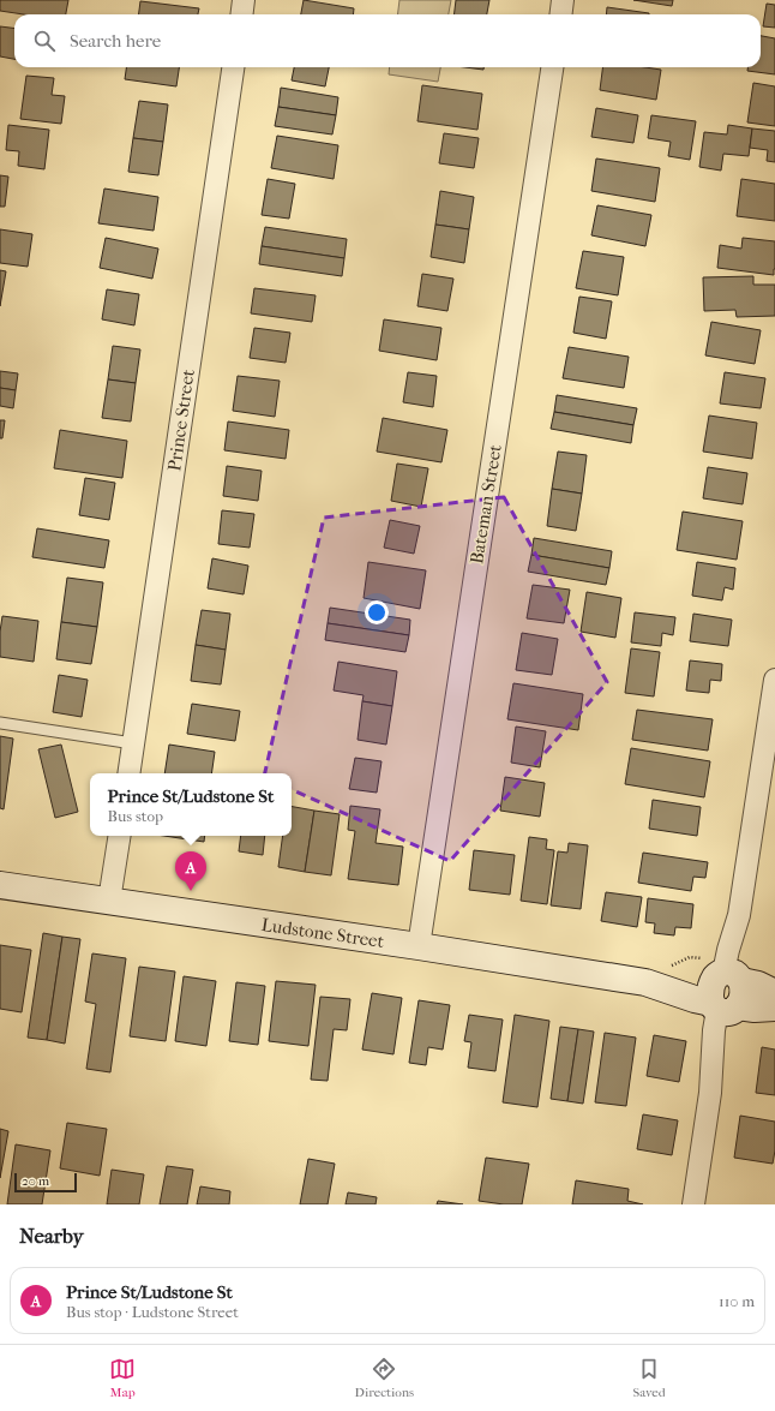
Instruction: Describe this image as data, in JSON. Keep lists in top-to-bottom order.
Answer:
{
  "streets": {
    "street": ["Prince Street", "Bateman Street", "Ludstone Street"]
  },
  "crossings": [
    ["Bateman Street", "Ludstone Street"]
  ],
  "scale_bar": "20 m",
  "page": {
    "search": "Search here",
    "popup": ["Prince St/Ludstone St", "Bus stop"],
    "pins": "A",
    "scale": "20 m",
    "heading": "Nearby",
    "list": [
      {
        "mark": "A",
        "name": "Prince St/Ludstone St",
        "note": "Bus stop · Ludstone Street",
        "value": "110 m"
      }
    ],
    "nav": ["Map", "Directions", "Saved"]
  }
}
